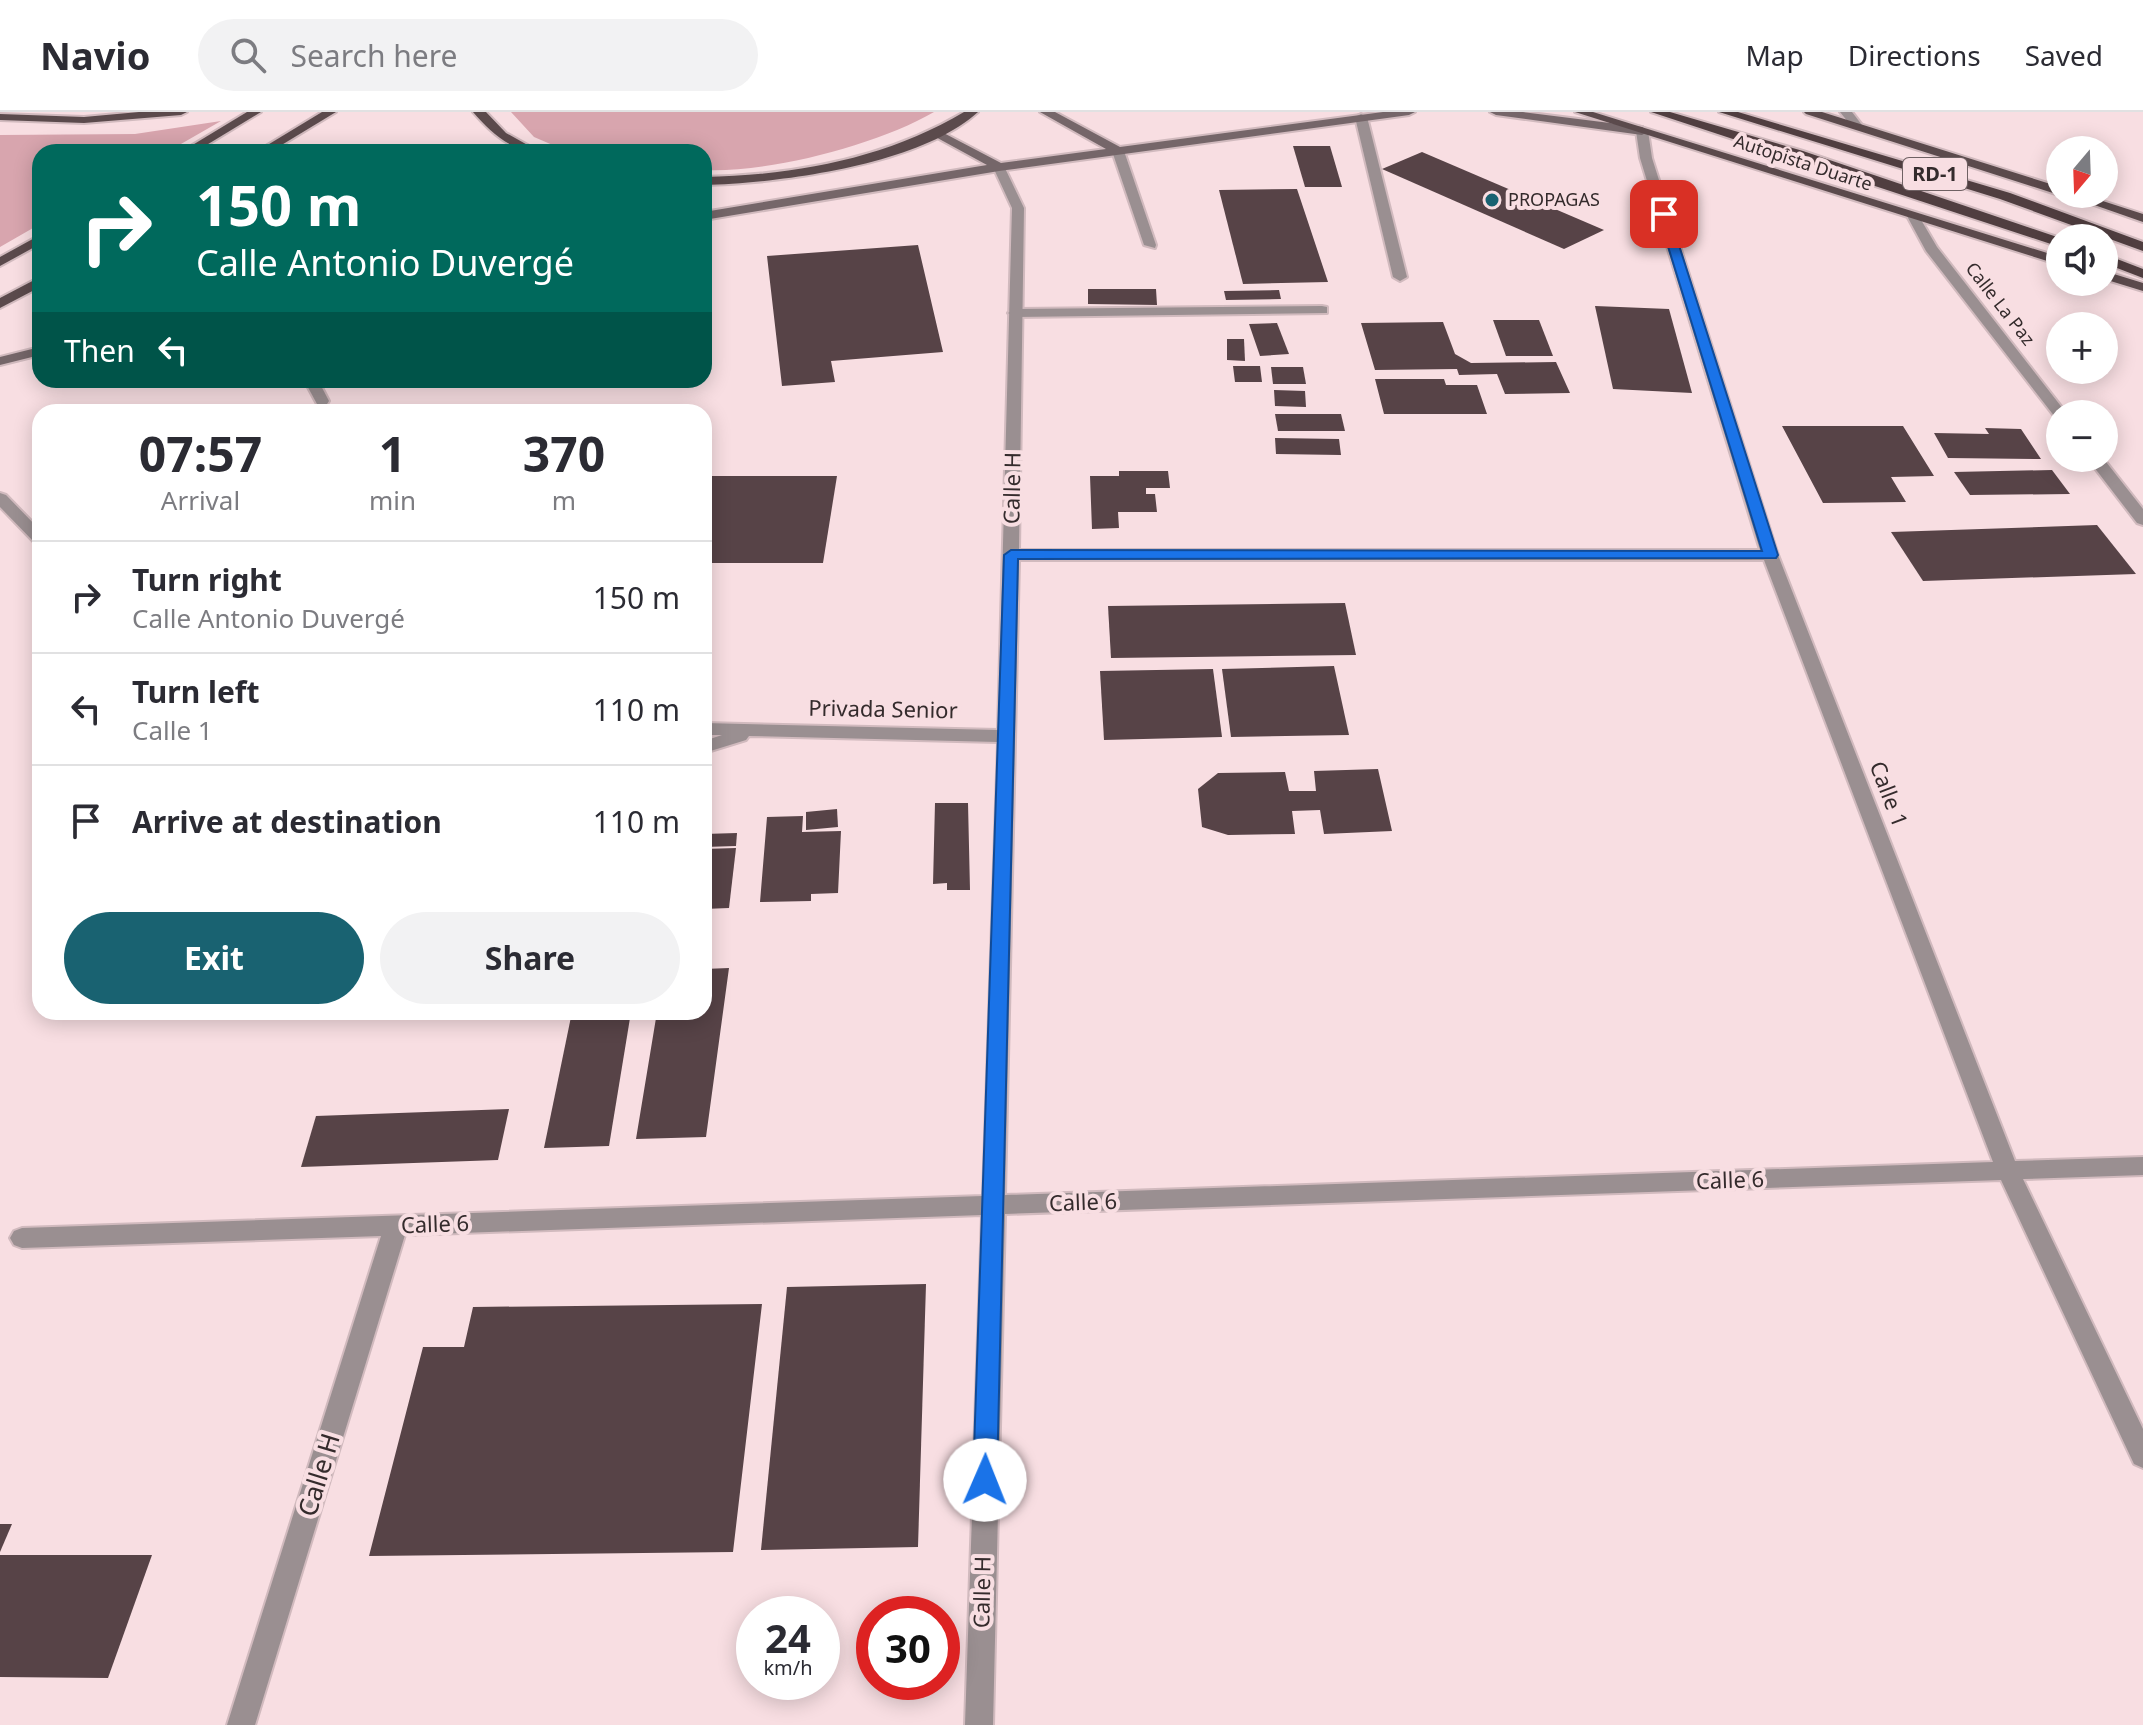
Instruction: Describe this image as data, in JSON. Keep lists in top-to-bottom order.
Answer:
{
  "streets": {
    "highway": ["Autopista Duarte", "RD-1"],
    "street": [
      "Calle La Paz",
      "Calle H",
      "Privada Senior",
      "Calle 1",
      "Calle 6"
    ]
  },
  "crossings": [
    ["Autopista Duarte", "Calle La Paz"],
    ["Autopista Duarte", "Calle 1"],
    ["Calle H", "Privada Senior"],
    ["Calle H", "Calle 6"],
    ["Calle 1", "Calle 6"]
  ],
  "places": ["PROPAGAS"],
  "north": "bottom",
  "page": {
    "header": "Navio",
    "search": "Search here",
    "nav": ["Map", "Directions", "Saved"],
    "map_buttons": ["+", "−"],
    "turn": ["150 m", "Calle Antonio Duvergé"],
    "then": "Then",
    "eta": [
      "07:57",
      "Arrival",
      "1",
      "min",
      "370",
      "m"
    ],
    "list": [
      {
        "name": "Turn right",
        "note": "Calle Antonio Duvergé",
        "value": "150 m"
      },
      {
        "name": "Turn left",
        "note": "Calle 1",
        "value": "110 m"
      },
      {
        "name": "Arrive at destination",
        "value": "110 m"
      }
    ],
    "buttons": ["Exit", "Share"],
    "speed": "24 km/h",
    "limit": "30"
  }
}
